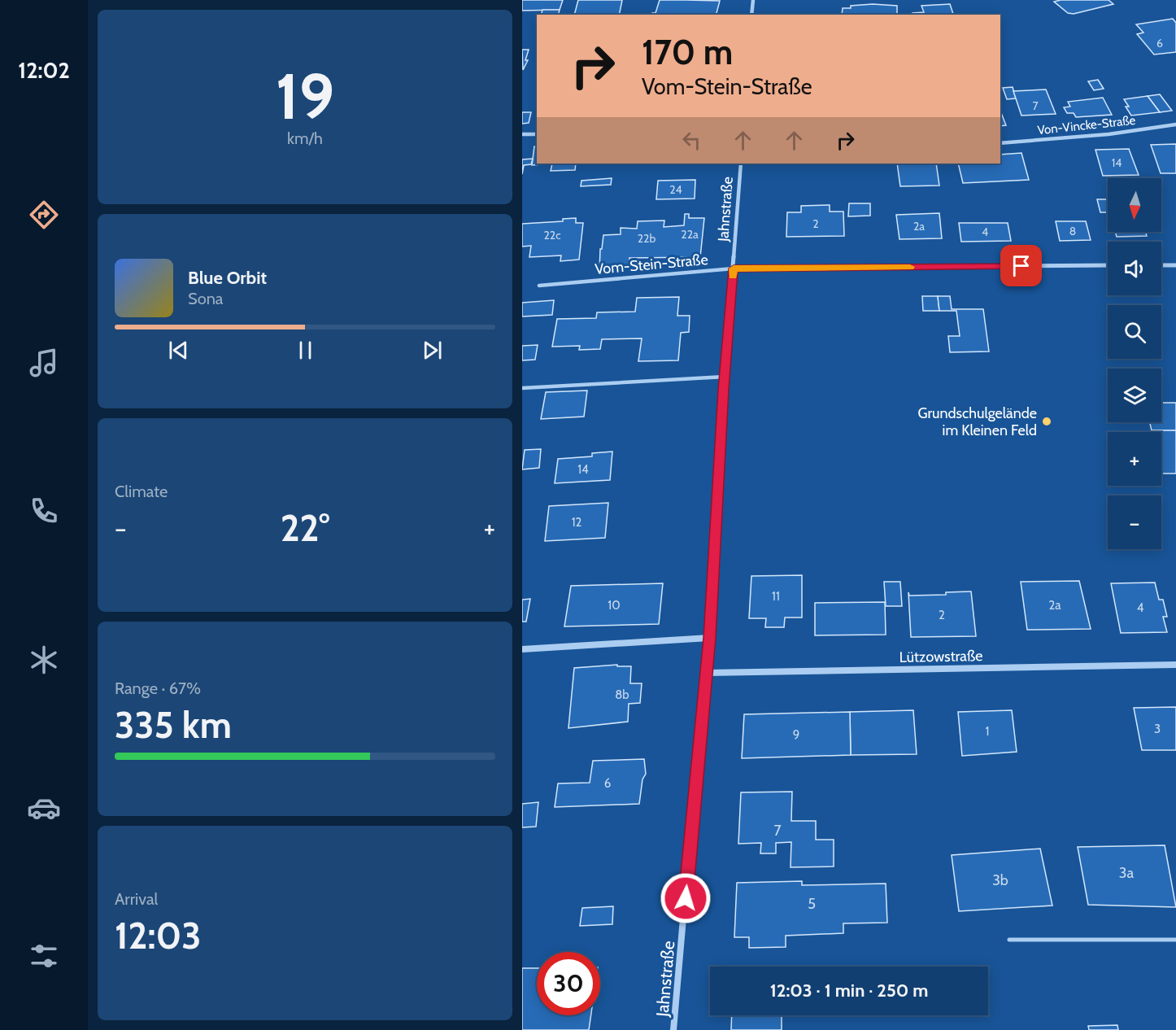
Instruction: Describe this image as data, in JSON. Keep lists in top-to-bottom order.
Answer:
{
  "streets": {
    "street": [
      "Von-Vincke-Straße",
      "Jahnstraße",
      "Vom-Stein-Straße",
      "Lützowstraße"
    ]
  },
  "crossings": [
    ["Jahnstraße", "Vom-Stein-Straße"],
    ["Jahnstraße", "Lützowstraße"]
  ],
  "places": ["Grundschulgelände im Kleinen Feld"],
  "house_numbers": [
    "6",
    "7",
    "14",
    "24",
    "2",
    "2a",
    "8",
    "4",
    "22a",
    "22c",
    "22b",
    "14",
    "12",
    "11",
    "10",
    "2a",
    "4",
    "2",
    "8b",
    "3",
    "1",
    "9",
    "6",
    "7",
    "3a",
    "3b",
    "5"
  ],
  "north": "bottom",
  "page": {
    "tabs": "12:02",
    "tile": [
      ["19", "km/h"],
      "Climate",
      ["Range · 67%", "335 km"],
      ["Arrival", "12:03"]
    ],
    "turn": ["170 m", "Vom-Stein-Straße"],
    "map_buttons": ["+", "−"],
    "song": ["Blue Orbit", "Sona"],
    "heat": ["−", "22°", "+"],
    "limit": "30",
    "trip": "12:03 · 1 min · 250 m"
  }
}
